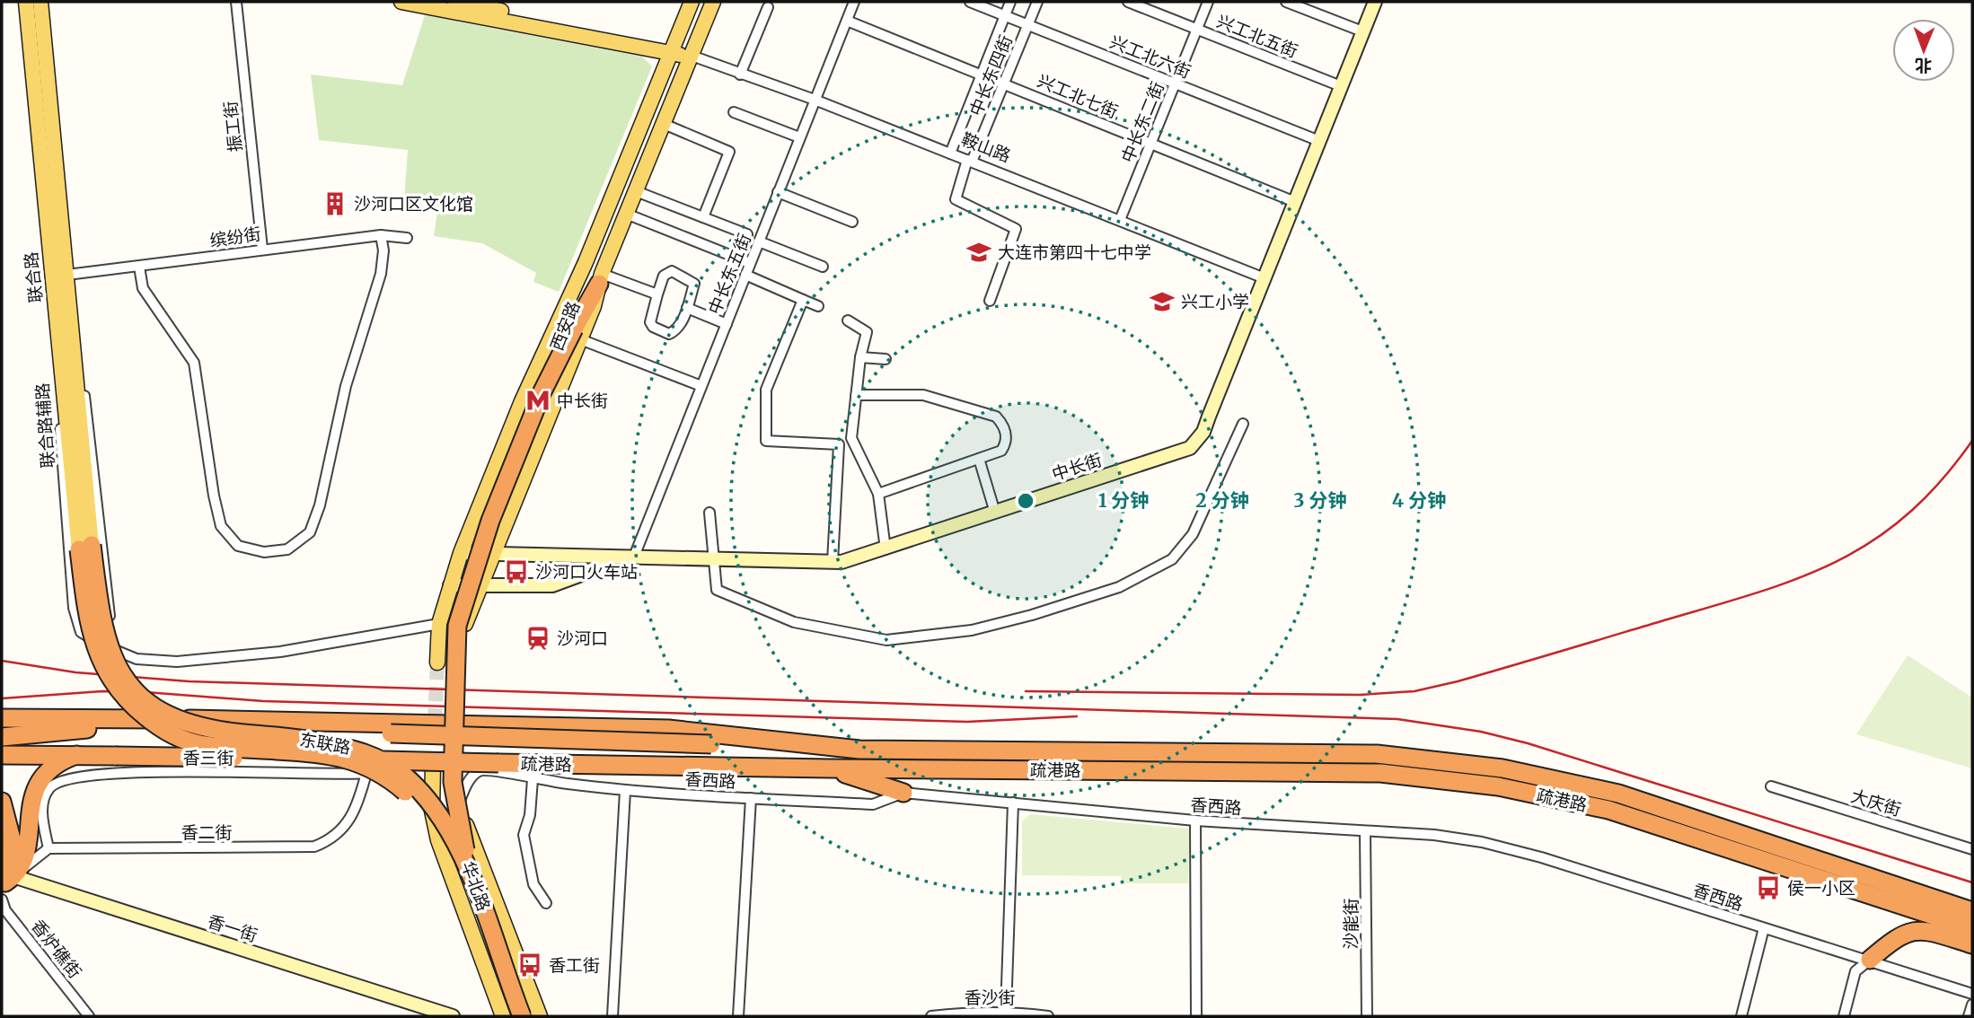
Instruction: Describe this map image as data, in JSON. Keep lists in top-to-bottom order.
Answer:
{
  "streets": {
    "highway": ["东联路", "疏港路"],
    "main road": [
      "鞍山路",
      "联合路",
      "西安路",
      "华北路"
    ],
    "street": [
      "兴工北五街",
      "兴工北六街",
      "中长东四街",
      "兴工北七街",
      "中长东二街",
      "振工街",
      "缤纷街",
      "中长东五街",
      "联合路辅路",
      "中长街",
      "香三街",
      "香西路",
      "大庆街",
      "香二街",
      "沙能街",
      "香一街",
      "香炉礁街",
      "香沙街"
    ]
  },
  "crossings": [
    ["兴工北五街", "中长东二街"],
    ["兴工北五街", "中长街"],
    ["兴工北六街", "中长东四街"],
    ["兴工北六街", "中长东二街"],
    ["兴工北六街", "中长街"],
    ["中长东四街", "兴工北七街"],
    ["中长东四街", "鞍山路"],
    ["兴工北七街", "中长东二街"],
    ["兴工北七街", "中长东五街"],
    ["兴工北七街", "中长街"],
    ["中长东二街", "鞍山路"],
    ["振工街", "缤纷街"],
    ["鞍山路", "中长东五街"],
    ["鞍山路", "西安路"],
    ["鞍山路", "中长街"],
    ["缤纷街", "联合路"],
    ["中长东五街", "中长街"],
    ["联合路", "联合路辅路"],
    ["联合路", "东联路"],
    ["西安路", "中长街"],
    ["香三街", "香二街"],
    ["香三街", "华北路"],
    ["香西路", "沙能街"],
    ["香一街", "香炉礁街"]
  ],
  "places": {
    "building": ["沙河口区文化馆"],
    "school or university": ["大连市第四十七中学", "兴工小学"],
    "metro station": ["中长街"],
    "bus stop": ["沙河口火车站", "侯一小区", "香工街"],
    "station": ["沙河口"]
  },
  "north": "bottom",
  "rings": [
    "1 分钟",
    "2 分钟",
    "3 分钟",
    "4 分钟"
  ]
}
